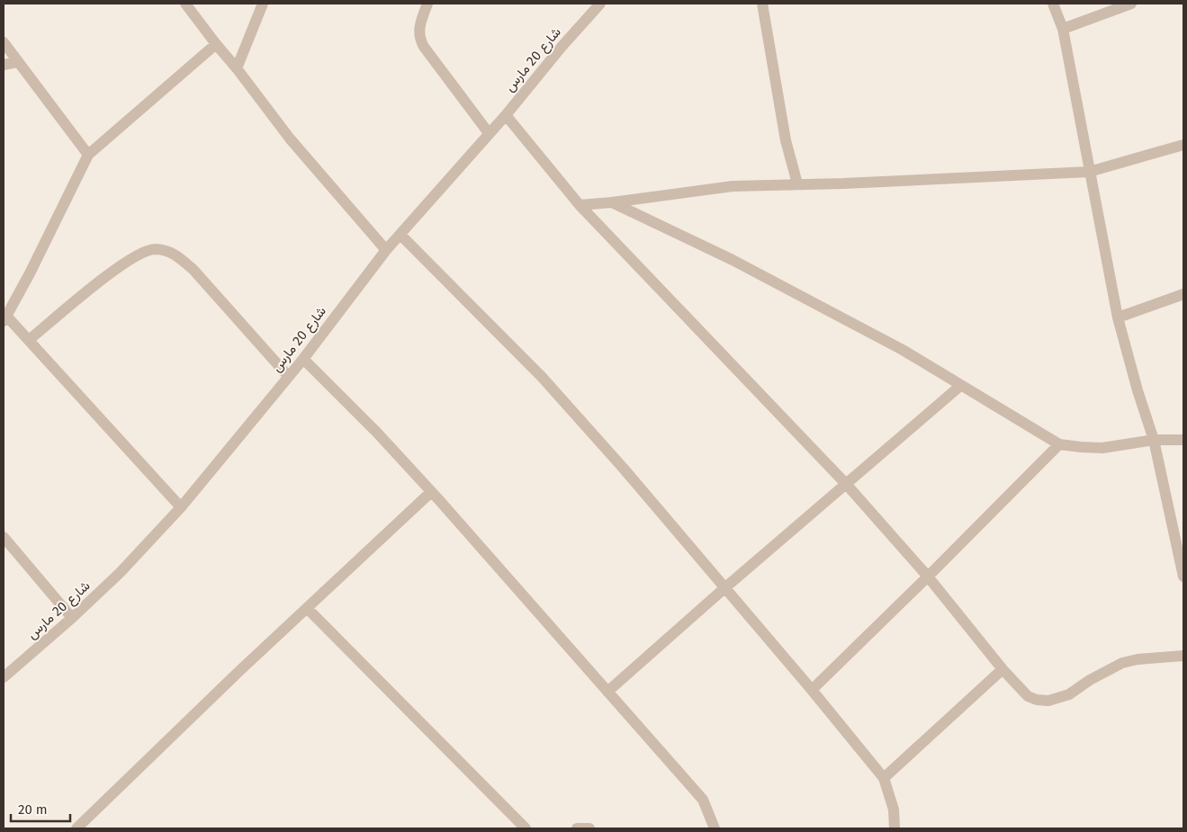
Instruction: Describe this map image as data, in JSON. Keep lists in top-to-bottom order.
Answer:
{
  "streets": {
    "street": ["شارع 20 مارس"]
  },
  "scale_bar": "20 m"
}
